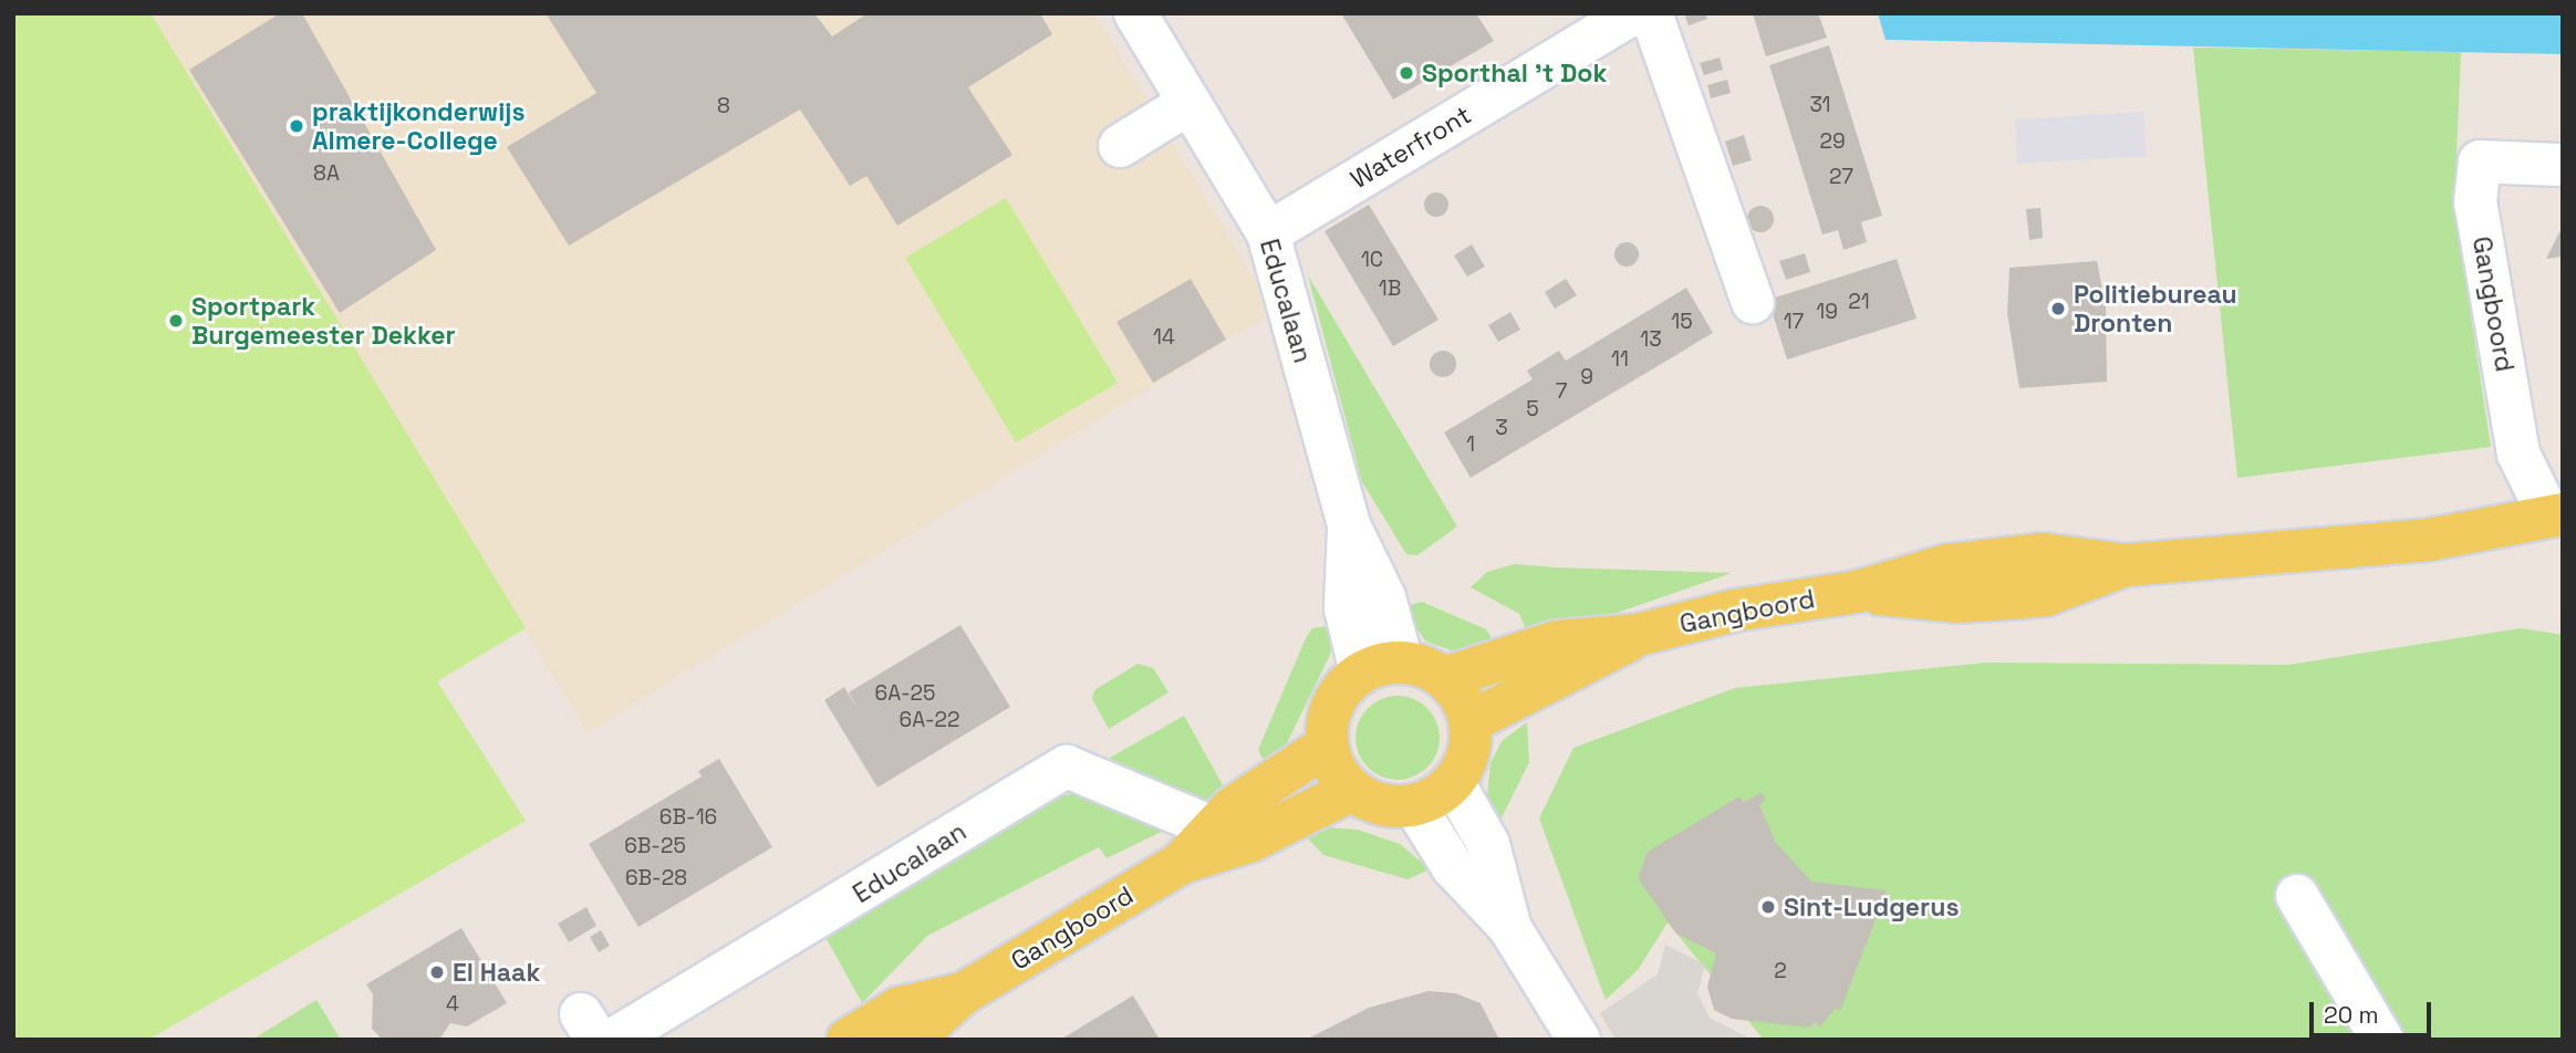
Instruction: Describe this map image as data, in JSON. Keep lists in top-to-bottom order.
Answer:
{
  "streets": {
    "main road": ["Gangboord"],
    "street": ["Waterfront", "Educalaan"]
  },
  "crossings": [
    ["Waterfront", "Educalaan"],
    ["Educalaan", "Gangboord"]
  ],
  "places": [
    "Sporthal 't Dok",
    "praktijkonderwijs Almere-College",
    "Politiebureau Dronten",
    "Sportpark Burgemeester Dekker",
    "Sint-Ludgerus",
    "El Haak"
  ],
  "house_numbers": [
    "31",
    "8",
    "29",
    "8A",
    "27",
    "1C",
    "1B",
    "21",
    "19",
    "15",
    "17",
    "14",
    "13",
    "11",
    "9",
    "7",
    "5",
    "3",
    "1",
    "6A-25",
    "6A-22",
    "6B-16",
    "6B-25",
    "6B-28",
    "2",
    "4"
  ],
  "scale_bar": "20 m"
}
